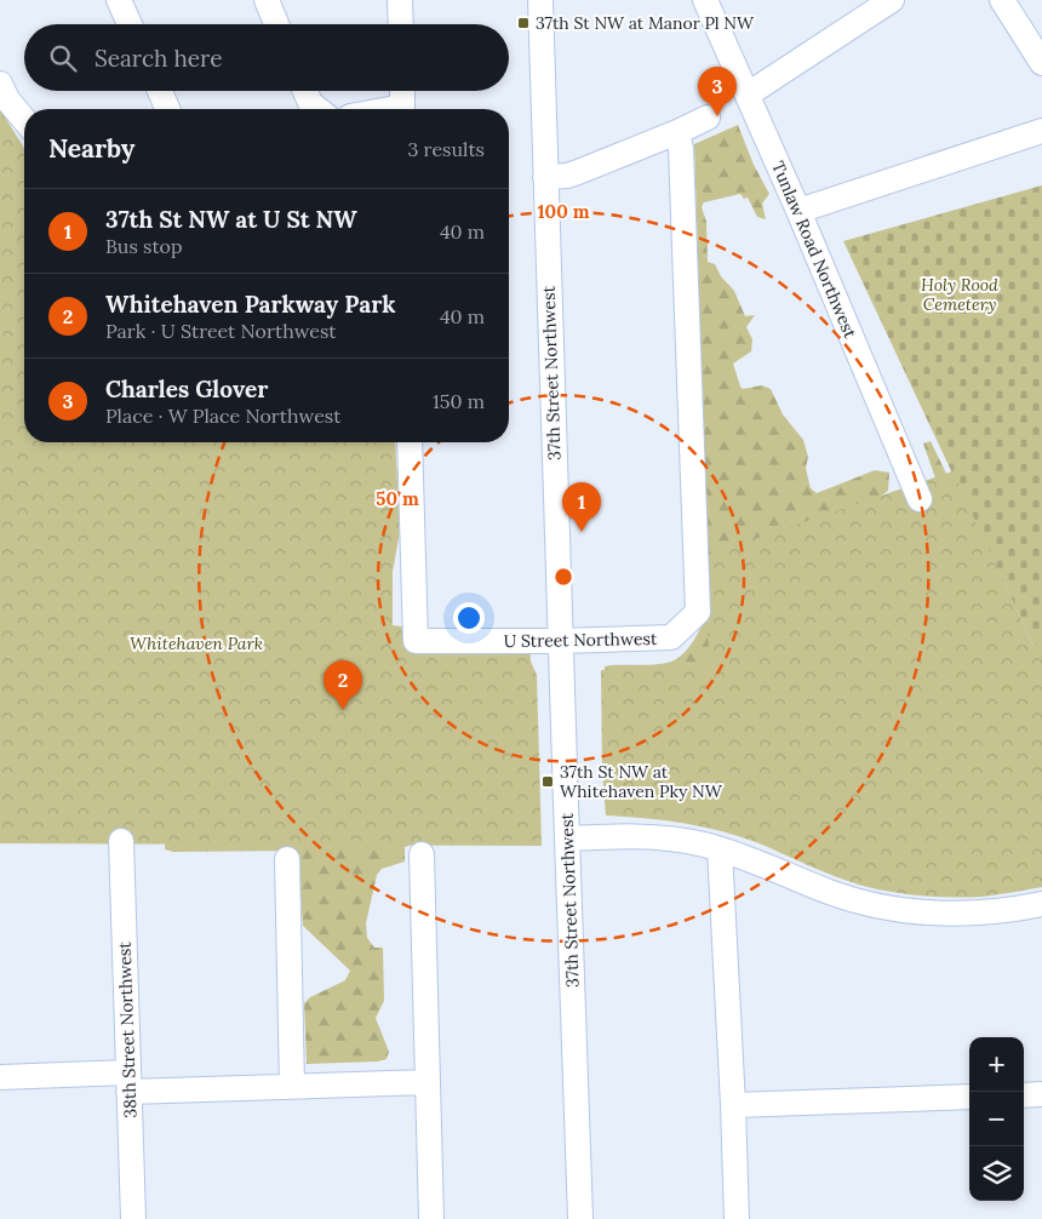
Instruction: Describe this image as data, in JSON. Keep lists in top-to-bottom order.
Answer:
{
  "streets": {
    "street": [
      "Tunlaw Road Northwest",
      "37th Street Northwest",
      "U Street Northwest",
      "38th Street Northwest"
    ]
  },
  "crossings": [
    ["37th Street Northwest", "U Street Northwest"]
  ],
  "parks": ["Holy Rood Cemetery", "Whitehaven Park"],
  "places": {
    "transit": ["37th St NW at Manor Pl NW", "37th St NW at Whitehaven Pky NW"]
  },
  "page": {
    "search": "Search here",
    "pins": ["3", "1", "2"],
    "heading": ["Nearby", "3 results"],
    "list": [
      {
        "mark": "1",
        "name": "37th St NW at U St NW",
        "note": "Bus stop",
        "value": "40 m"
      },
      {
        "mark": "2",
        "name": "Whitehaven Parkway Park",
        "note": "Park · U Street Northwest",
        "value": "40 m"
      },
      {
        "mark": "3",
        "name": "Charles Glover",
        "note": "Place · W Place Northwest",
        "value": "150 m"
      }
    ],
    "map_buttons": ["+", "−"]
  },
  "rings": ["100 m", "50 m"]
}
